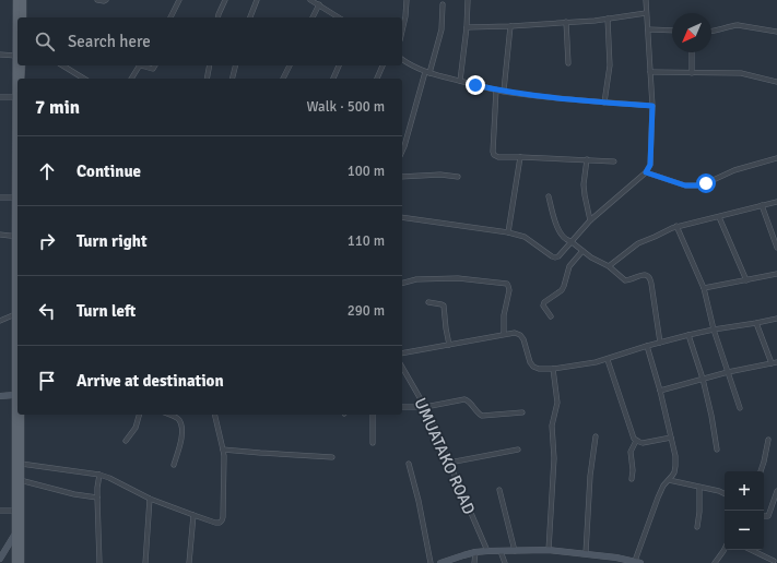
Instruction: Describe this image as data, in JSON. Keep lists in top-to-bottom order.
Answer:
{
  "streets": {
    "street": ["UMUATAKO ROAD"]
  },
  "north": "bottom left",
  "page": {
    "search": "Search here",
    "heading": ["7 min", "Walk · 500 m"],
    "list": [
      ["Continue", "100 m"],
      ["Turn right", "110 m"],
      ["Turn left", "290 m"],
      "Arrive at destination"
    ],
    "map_buttons": ["+", "−"]
  }
}
